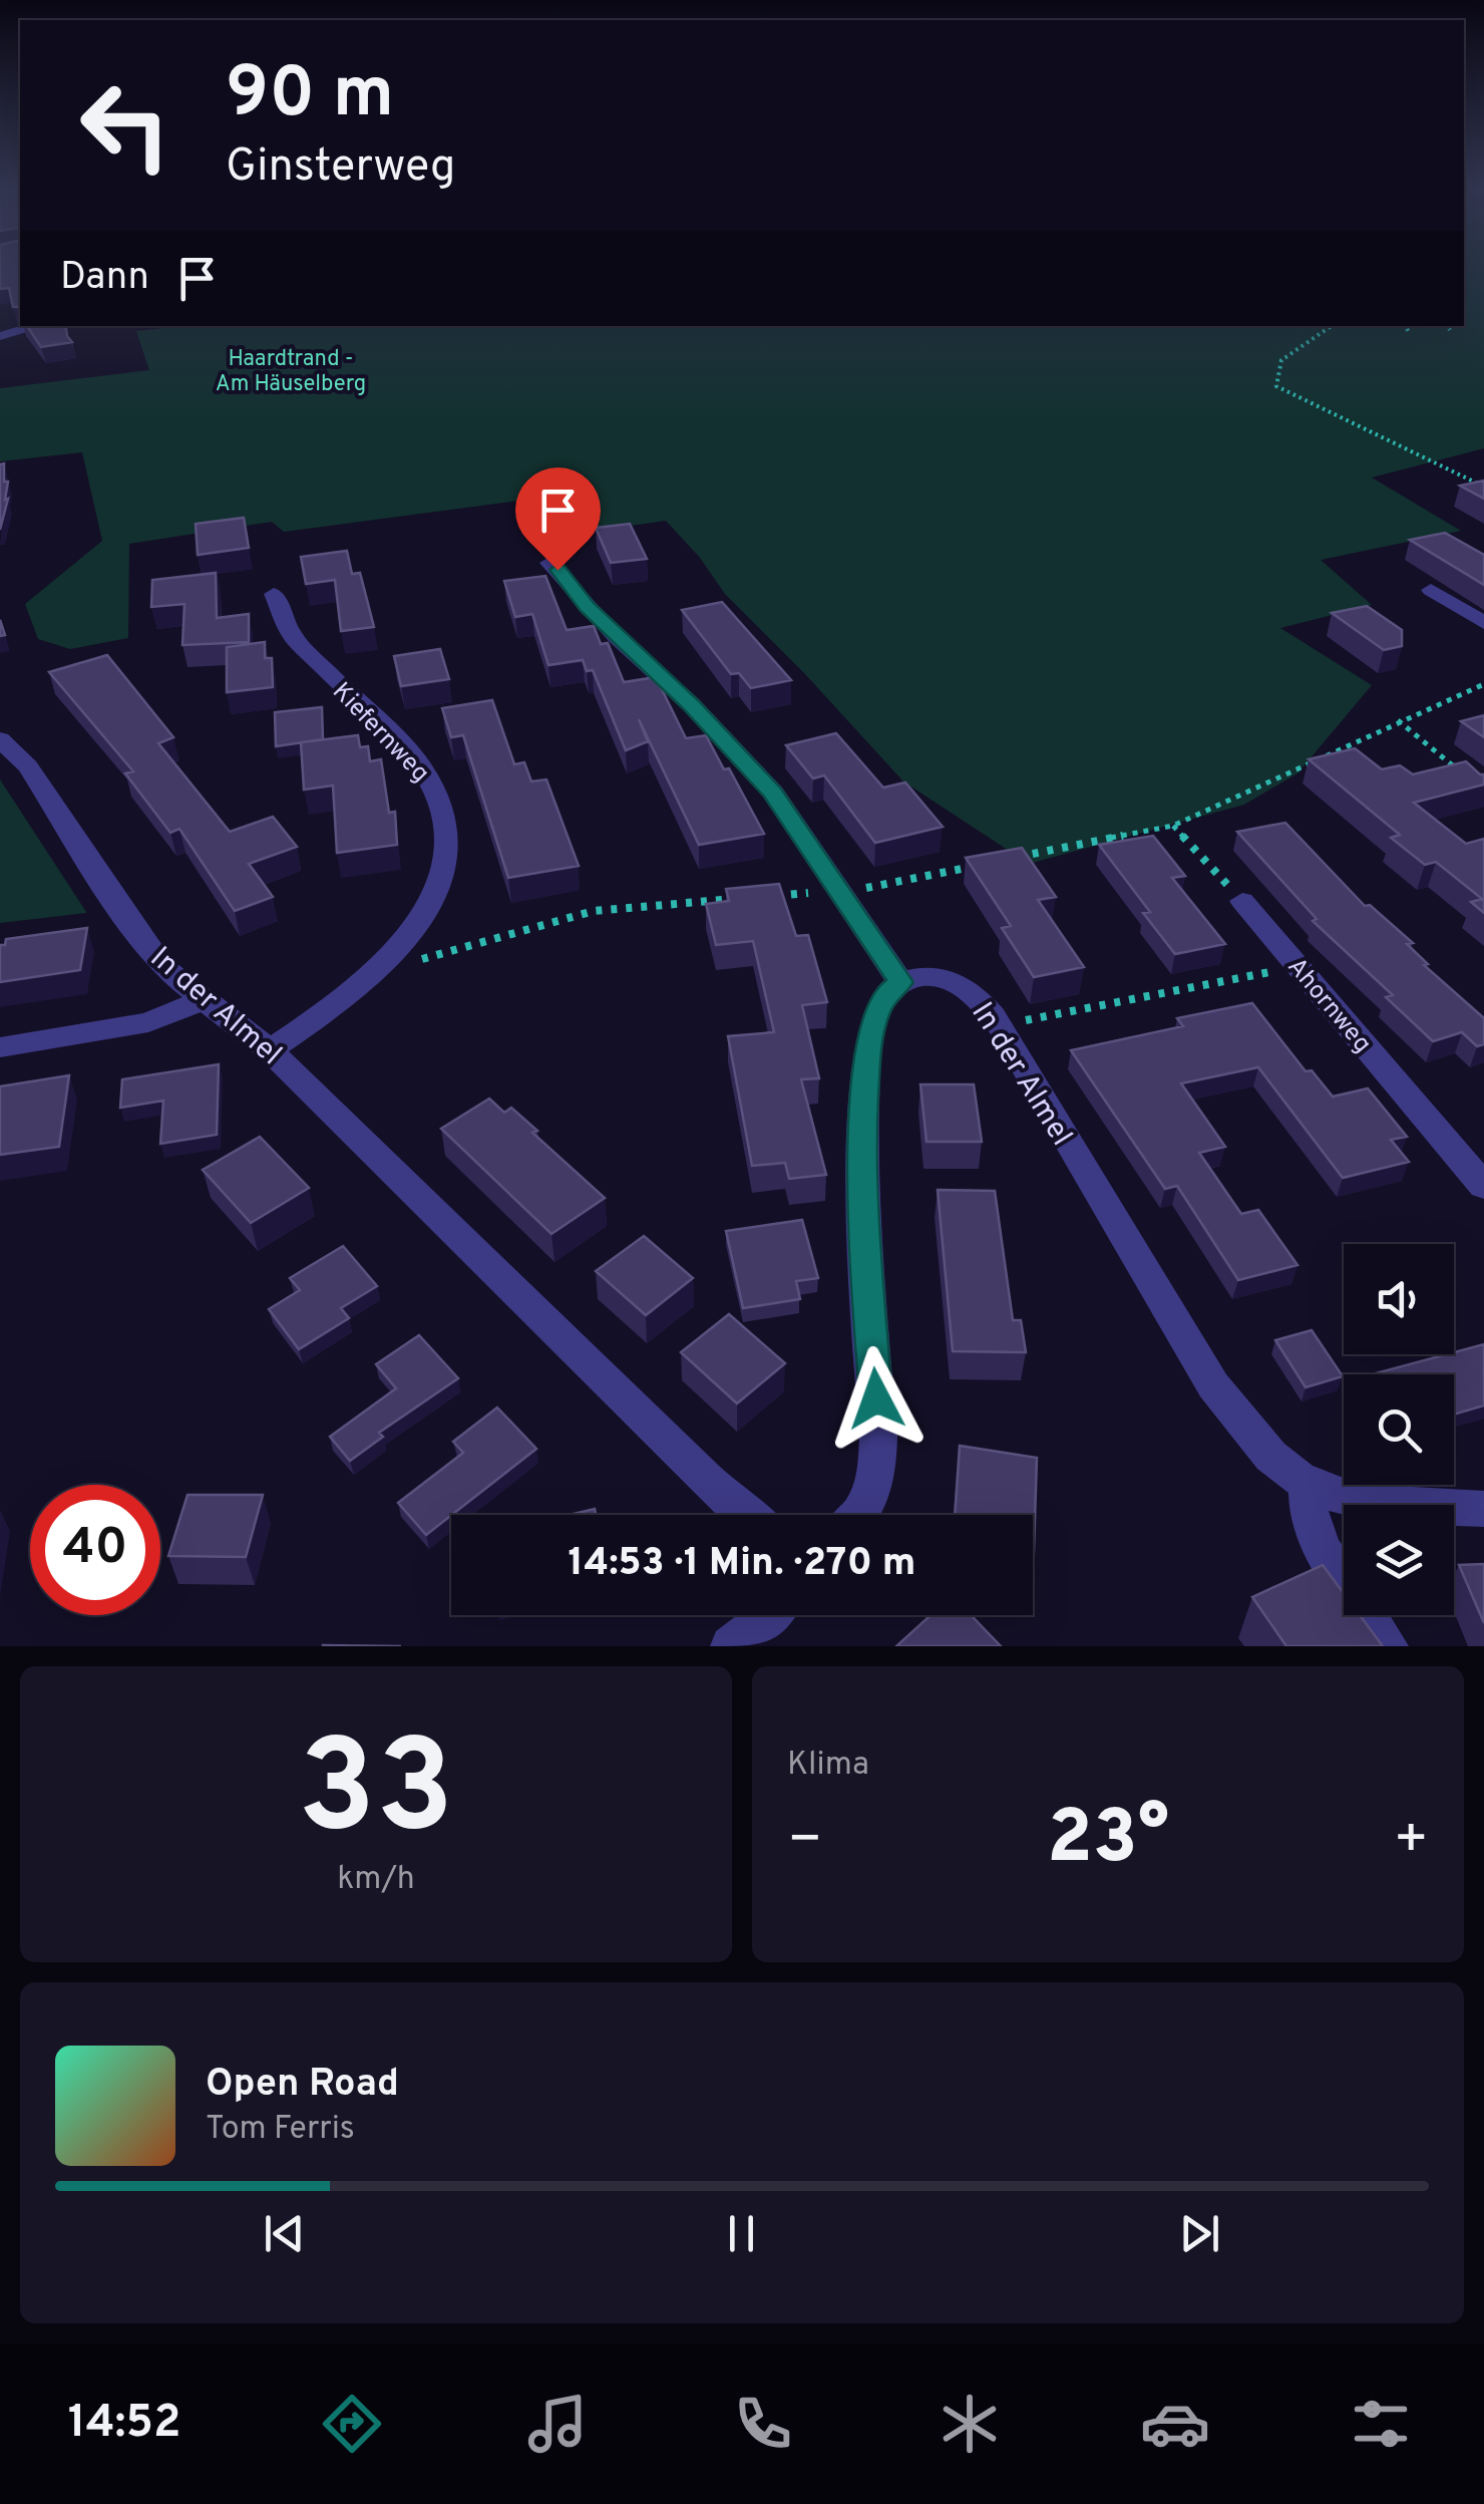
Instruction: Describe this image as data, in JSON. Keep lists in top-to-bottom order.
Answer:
{
  "streets": {
    "street": ["Kiefernweg", "Ahornweg", "In der Almel"]
  },
  "crossings": [
    ["Kiefernweg", "In der Almel"]
  ],
  "parks": ["Haardtrand - Am Häuselberg"],
  "page": {
    "turn": ["90 m", "Ginsterweg"],
    "then": "Dann",
    "limit": "40",
    "trip": "14:53 · 1 Min. · 270 m",
    "tile": [
      ["33", "km/h"],
      "Klima"
    ],
    "heat": ["−", "23°", "+"],
    "song": ["Open Road", "Tom Ferris"],
    "tabs": "14:52"
  }
}
